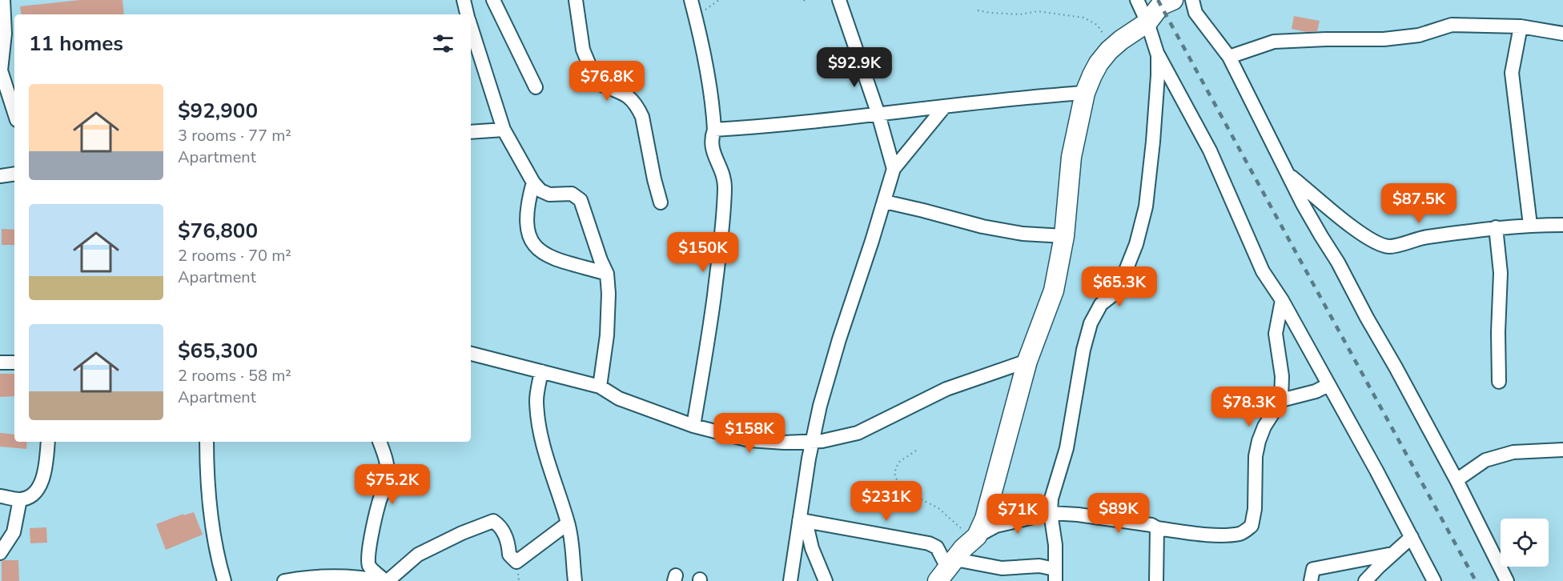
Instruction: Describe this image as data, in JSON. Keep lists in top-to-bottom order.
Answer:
{
  "page": {
    "heading": "11 homes",
    "price": [
      "$92.9K",
      "$76.8K",
      "$87.5K",
      "$150K",
      "$65.3K",
      "$78.3K",
      "$158K",
      "$75.2K",
      "$231K",
      "$89K",
      "$71K"
    ],
    "list": [
      {
        "name": "$92,900",
        "note": "3 rooms · 77 m² · Apartment"
      },
      {
        "name": "$76,800",
        "note": "2 rooms · 70 m² · Apartment"
      },
      {
        "name": "$65,300",
        "note": "2 rooms · 58 m² · Apartment"
      }
    ]
  }
}
